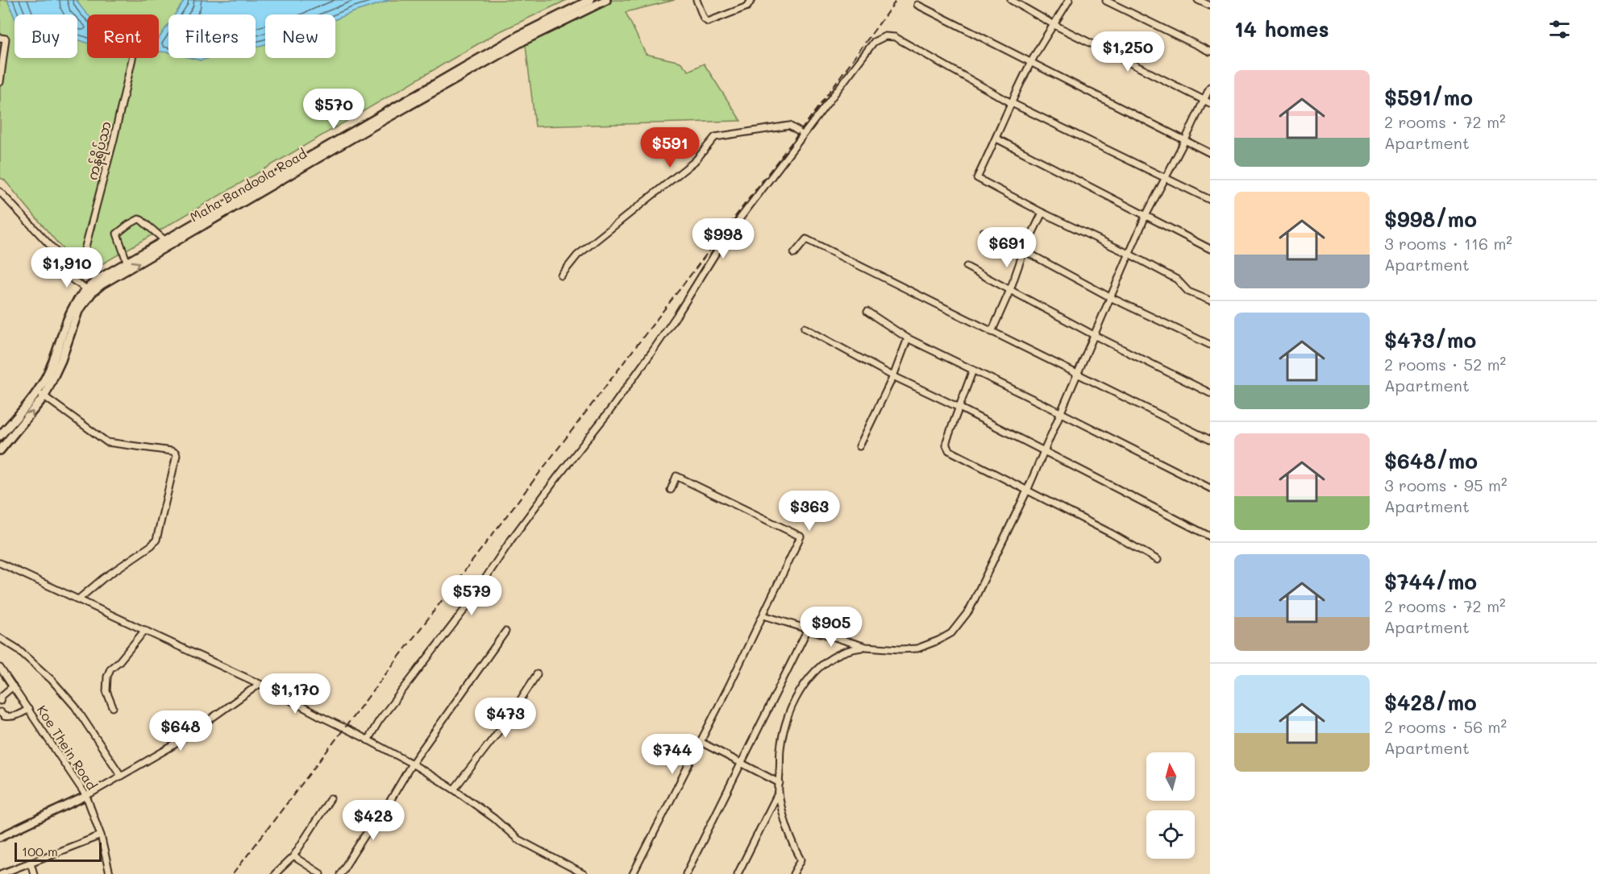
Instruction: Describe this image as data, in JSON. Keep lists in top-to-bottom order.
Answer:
{
  "streets": {
    "main road": ["Maha Bandoola Road"],
    "street": ["ကန်ရိပ်သာ", "Koe Thein Road"]
  },
  "scale_bar": "100 m",
  "north": "top",
  "page": {
    "heading": "14 homes",
    "chip": [
      "Buy",
      "Rent",
      "Filters",
      "New"
    ],
    "price": [
      "$1,250",
      "$570",
      "$591",
      "$998",
      "$691",
      "$1,910",
      "$363",
      "$579",
      "$905",
      "$1,170",
      "$473",
      "$648",
      "$744",
      "$428"
    ],
    "list": [
      {
        "name": "$591/mo",
        "note": "2 rooms · 72 m² · Apartment"
      },
      {
        "name": "$998/mo",
        "note": "3 rooms · 116 m² · Apartment"
      },
      {
        "name": "$473/mo",
        "note": "2 rooms · 52 m² · Apartment"
      },
      {
        "name": "$648/mo",
        "note": "3 rooms · 95 m² · Apartment"
      },
      {
        "name": "$744/mo",
        "note": "2 rooms · 72 m² · Apartment"
      },
      {
        "name": "$428/mo",
        "note": "2 rooms · 56 m² · Apartment"
      }
    ],
    "scale": "100 m"
  }
}
